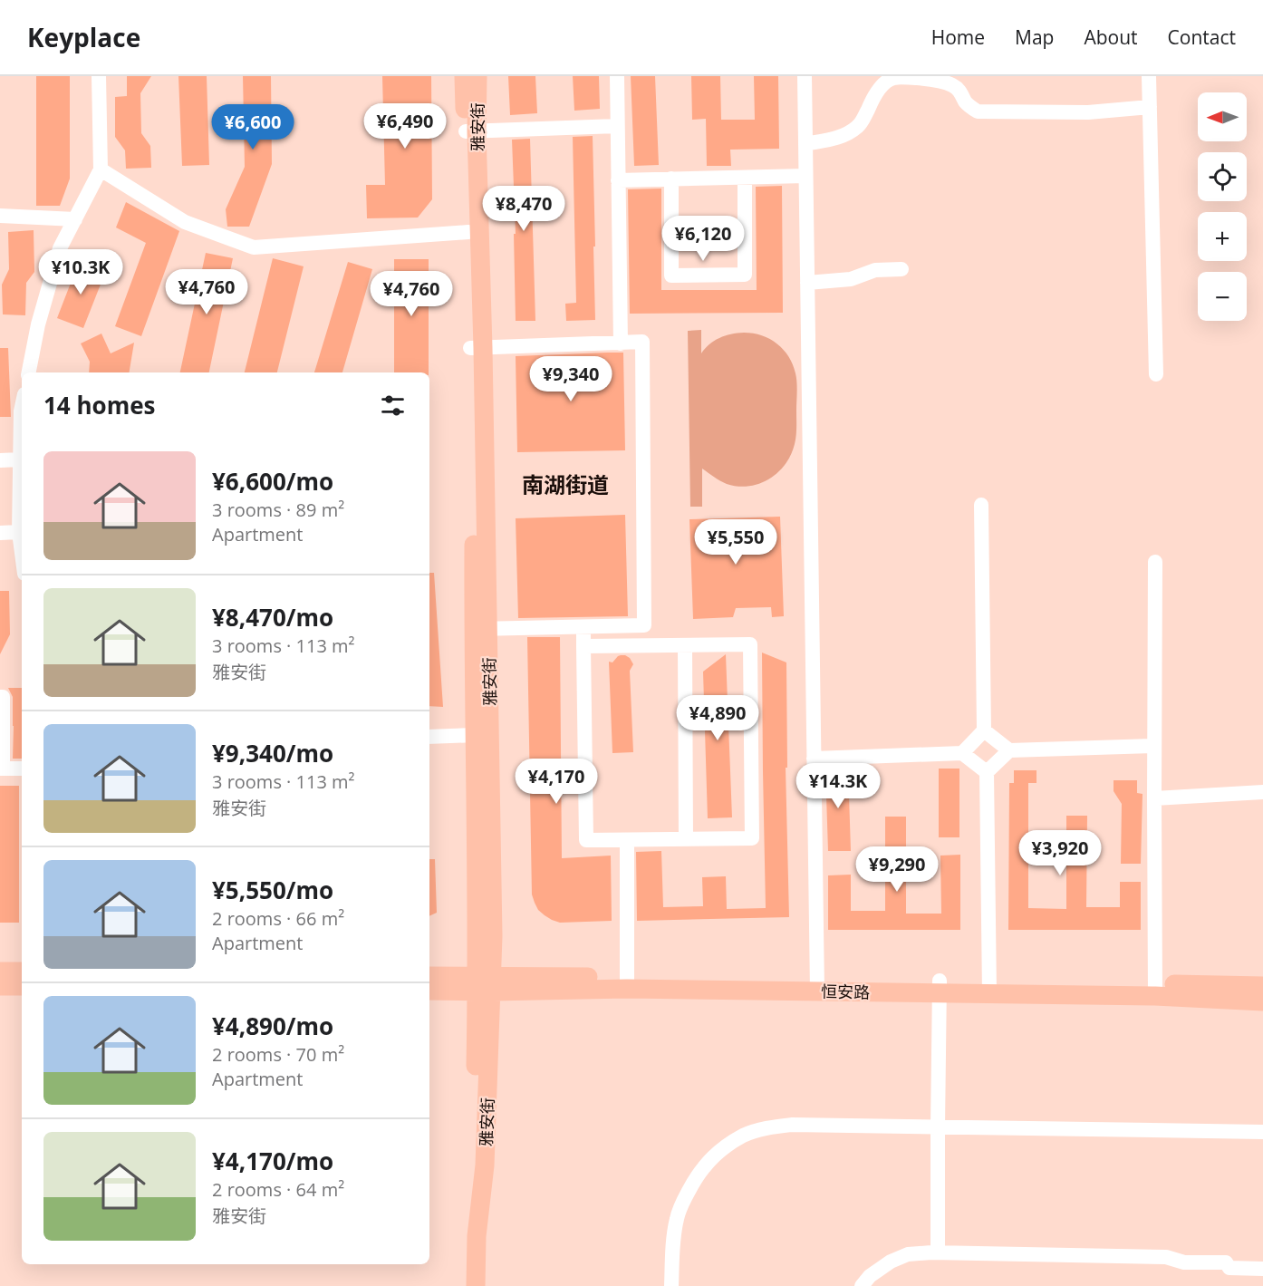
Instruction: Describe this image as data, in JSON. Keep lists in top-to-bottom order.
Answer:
{
  "streets": {
    "main road": ["雅安街", "恒安路"]
  },
  "crossings": [
    ["雅安街", "恒安路"]
  ],
  "districts": ["南湖街道"],
  "north": "left",
  "page": {
    "header": "Keyplace",
    "nav": [
      "Home",
      "Map",
      "About",
      "Contact"
    ],
    "map_buttons": ["+", "−"],
    "price": [
      "¥6,490",
      "¥6,600",
      "¥8,470",
      "¥6,120",
      "¥10.3K",
      "¥4,760",
      "¥4,760",
      "¥9,340",
      "¥5,550",
      "¥4,890",
      "¥4,170",
      "¥14.3K",
      "¥3,920",
      "¥9,290"
    ],
    "heading": "14 homes",
    "list": [
      {
        "name": "¥6,600/mo",
        "note": "3 rooms · 89 m² · Apartment"
      },
      {
        "name": "¥8,470/mo",
        "note": "3 rooms · 113 m² · 雅安街"
      },
      {
        "name": "¥9,340/mo",
        "note": "3 rooms · 113 m² · 雅安街"
      },
      {
        "name": "¥5,550/mo",
        "note": "2 rooms · 66 m² · Apartment"
      },
      {
        "name": "¥4,890/mo",
        "note": "2 rooms · 70 m² · Apartment"
      },
      {
        "name": "¥4,170/mo",
        "note": "2 rooms · 64 m² · 雅安街"
      }
    ]
  }
}
